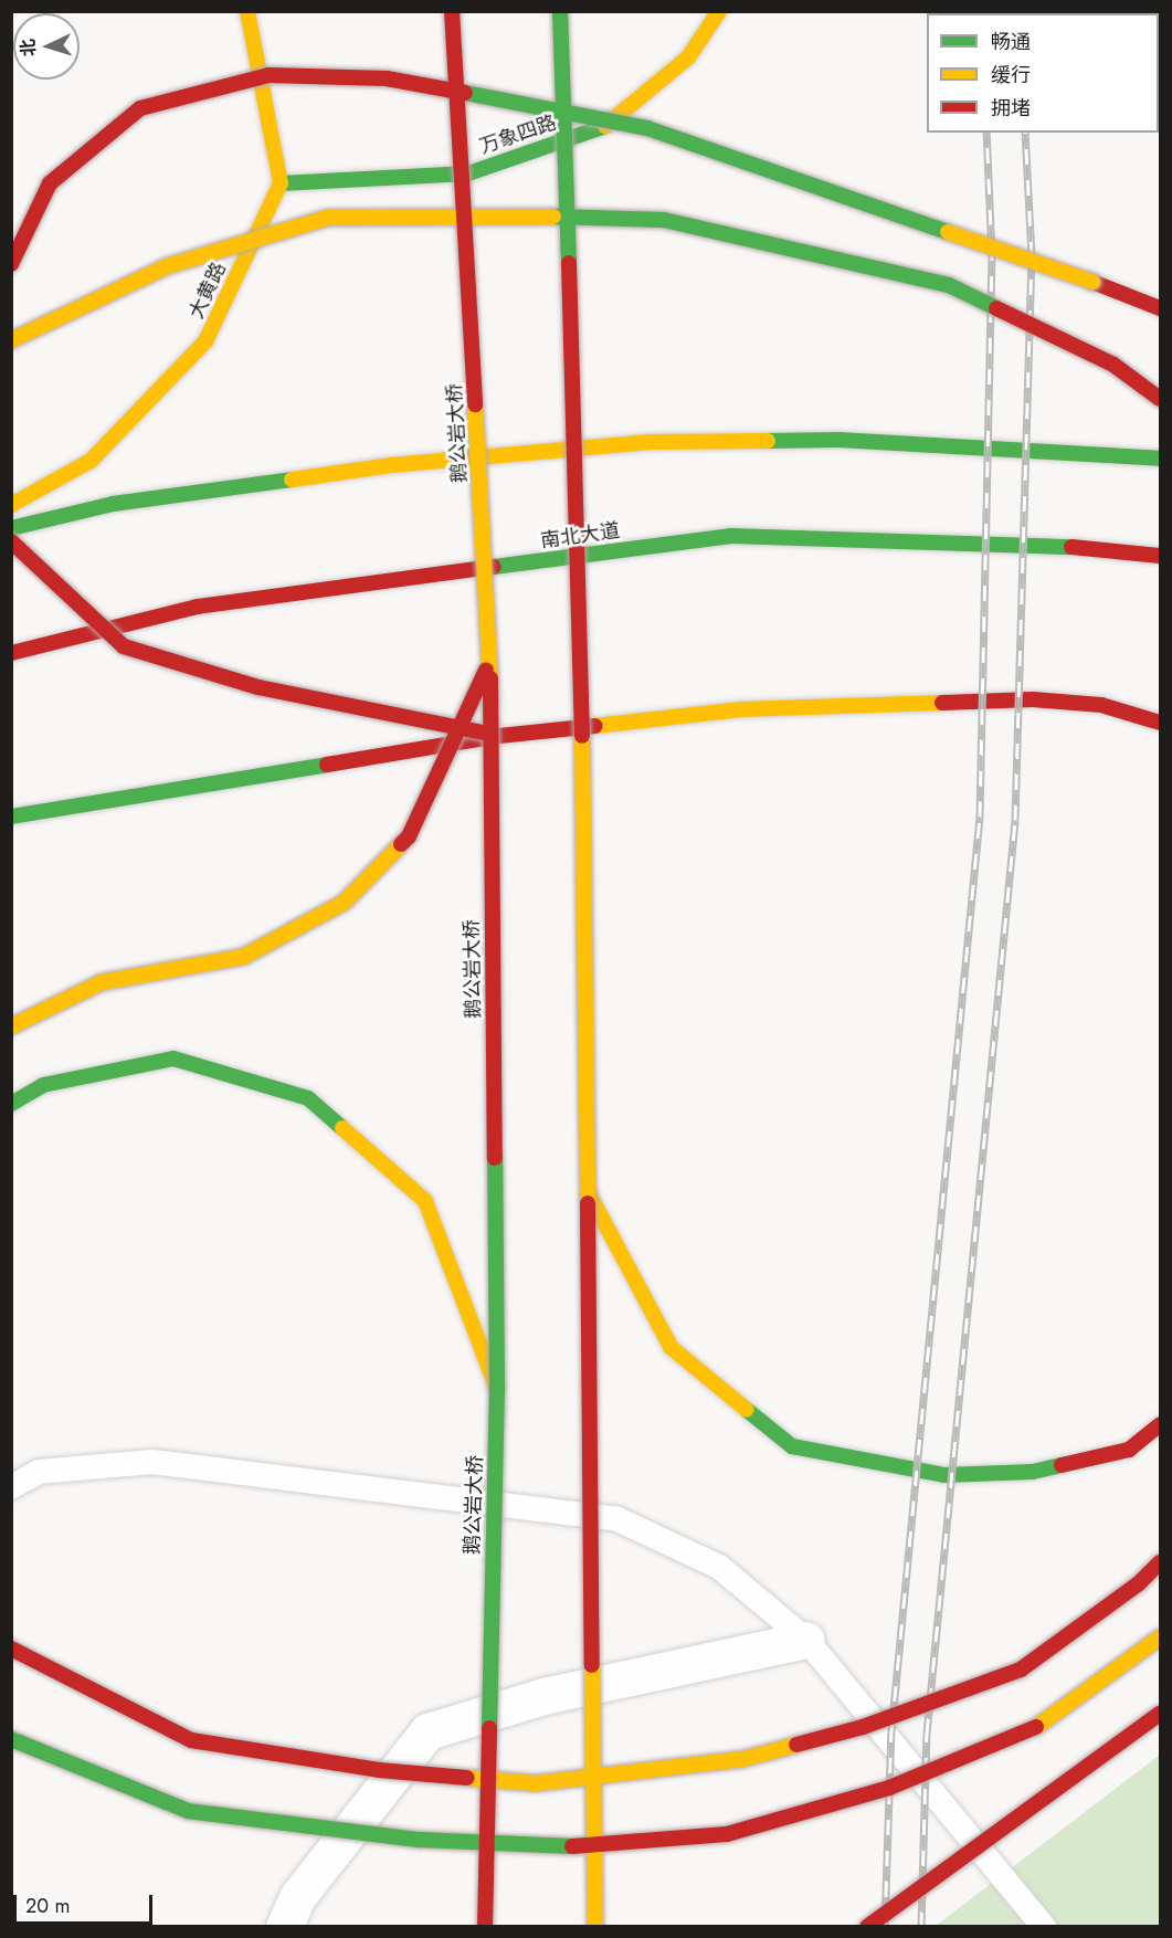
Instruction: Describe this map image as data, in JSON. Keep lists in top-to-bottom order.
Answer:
{
  "streets": {
    "main road": [
      "万象四路",
      "大黄路",
      "鹅公岩大桥",
      "南北大道"
    ]
  },
  "crossings": [
    ["万象四路", "大黄路"]
  ],
  "legend": ["畅通", "缓行", "拥堵"],
  "scale_bar": "20 m",
  "north": "left"
}
